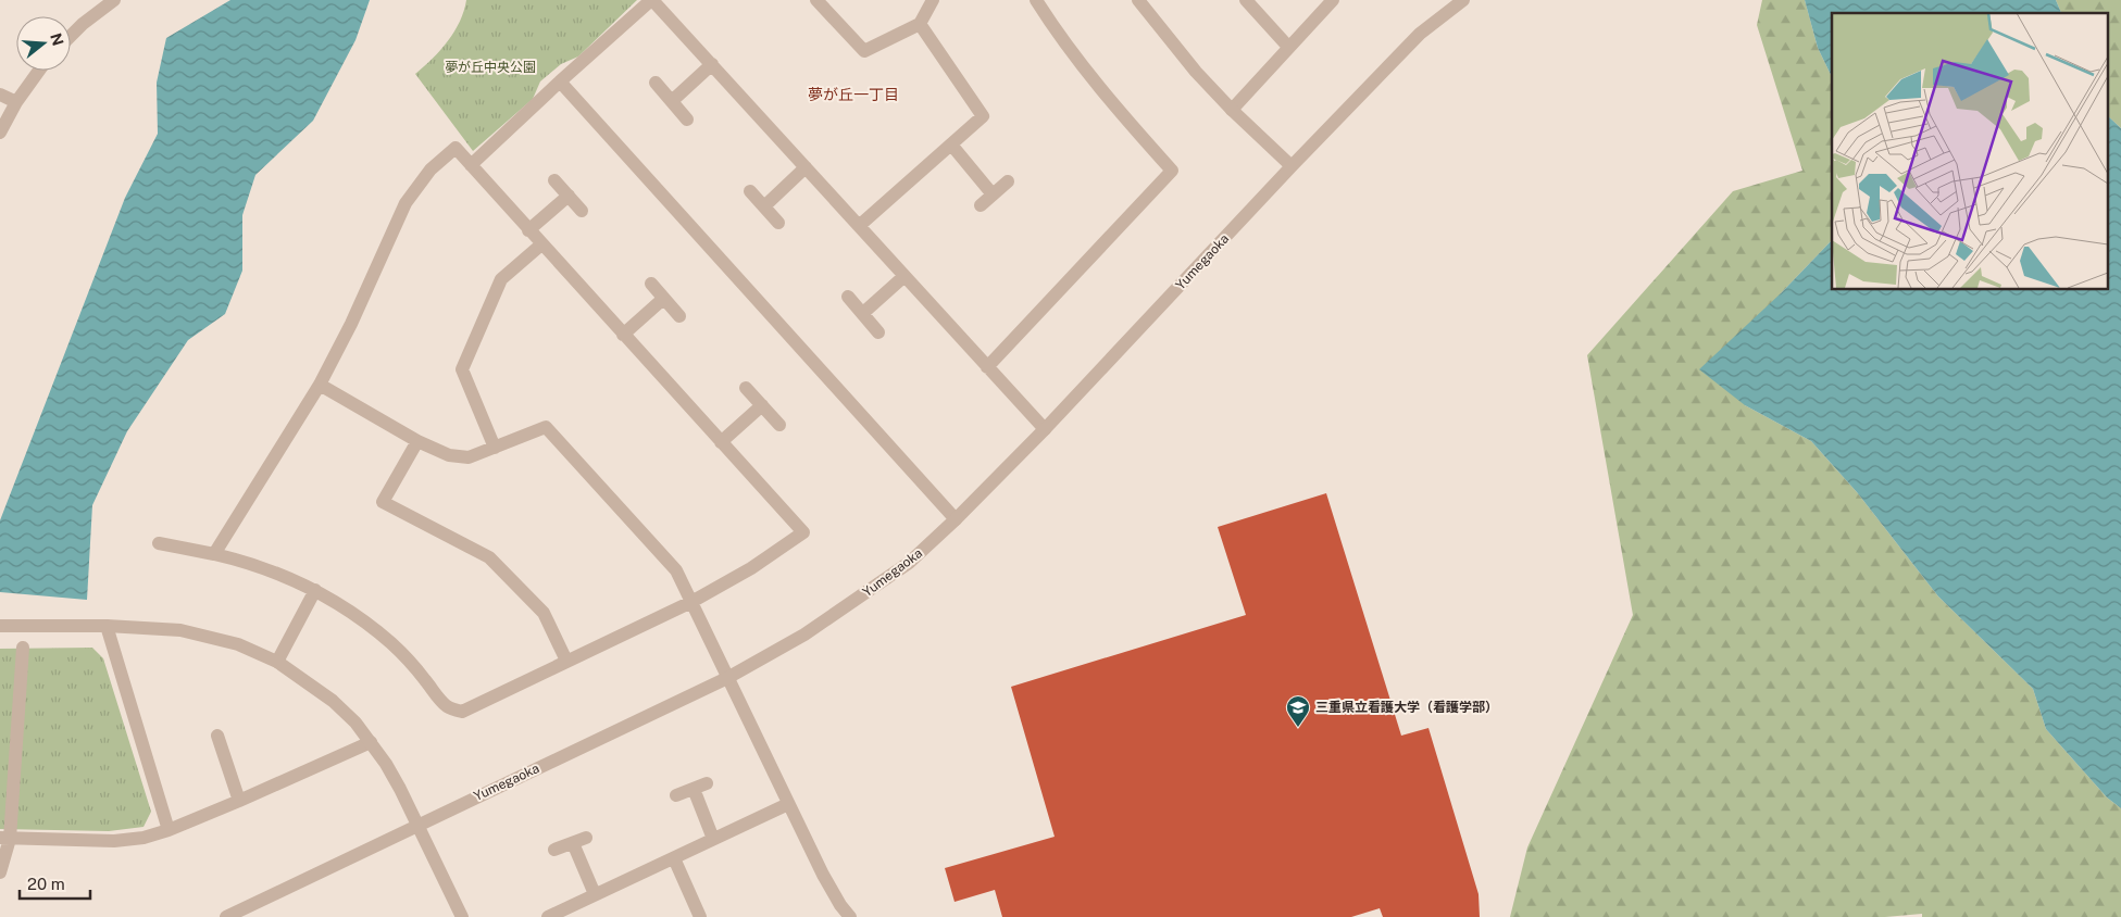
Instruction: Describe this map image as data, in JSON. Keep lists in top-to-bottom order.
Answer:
{
  "streets": {
    "street": ["Yumegaoka"]
  },
  "districts": ["夢が丘一丁目"],
  "parks": ["夢が丘中央公園"],
  "places": {
    "school or university": ["三重県立看護大学（看護学部）"]
  },
  "scale_bar": "20 m",
  "north": "right"
}
